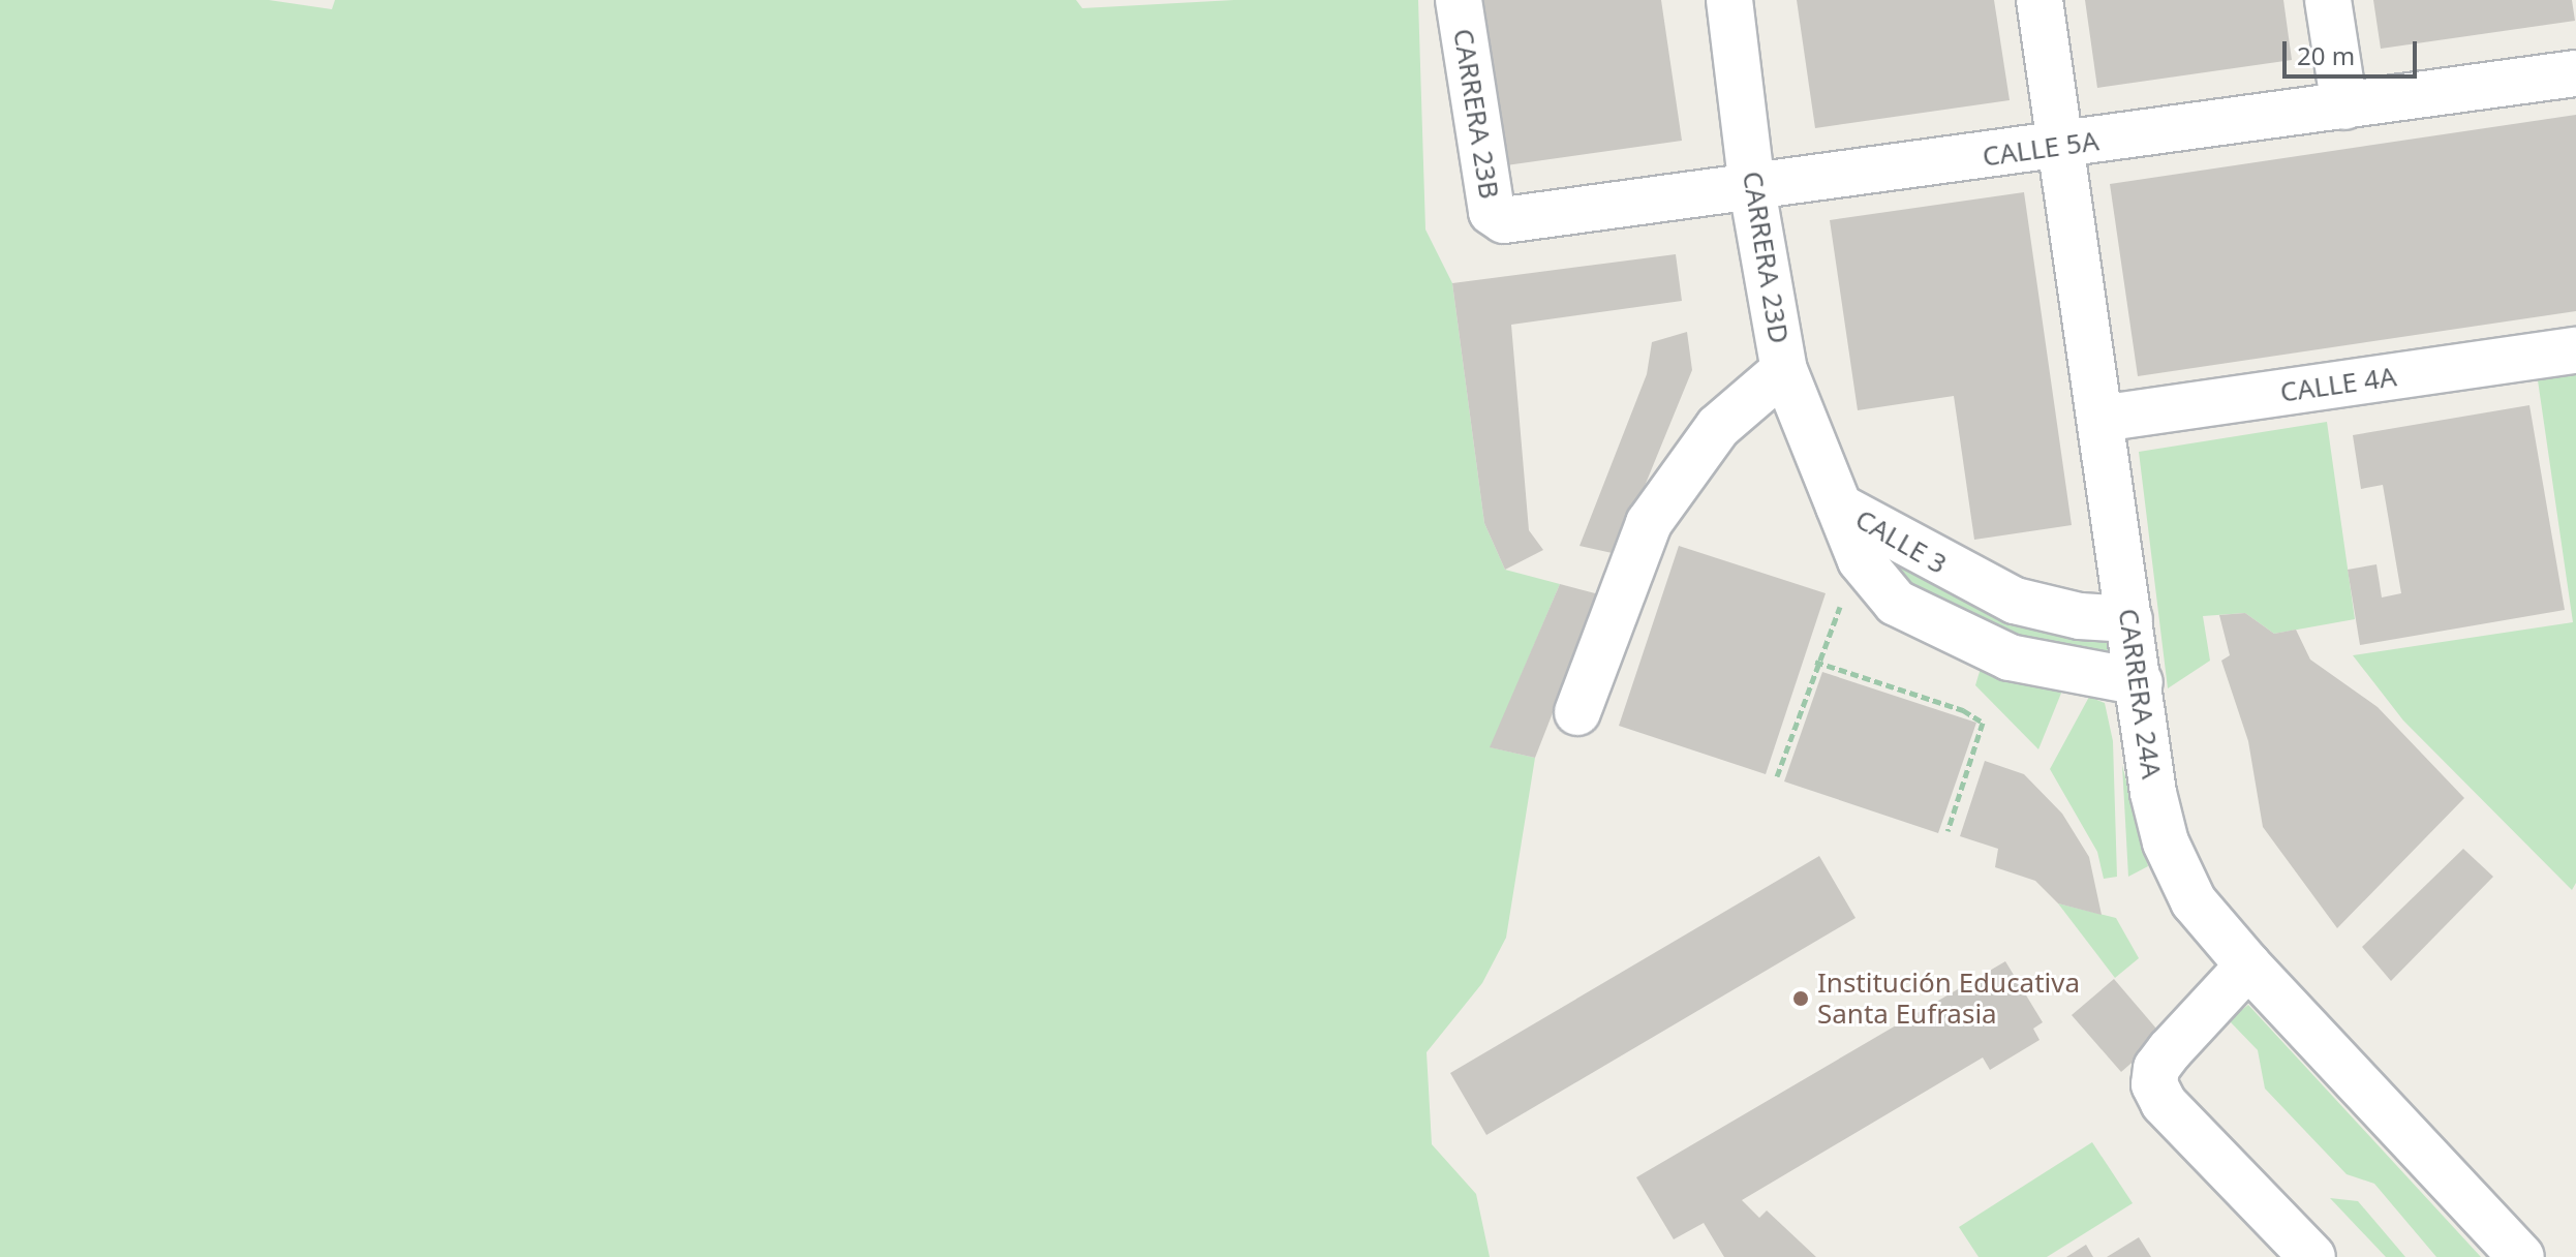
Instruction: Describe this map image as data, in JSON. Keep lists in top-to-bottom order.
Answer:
{
  "streets": {
    "street": [
      "CARRERA 23B",
      "CALLE 5A",
      "CARRERA 23D",
      "CALLE 4A",
      "CALLE 3",
      "CARRERA 24A"
    ]
  },
  "crossings": [
    ["CARRERA 23B", "CALLE 5A"],
    ["CALLE 5A", "CARRERA 23D"],
    ["CALLE 5A", "CARRERA 24A"],
    ["CARRERA 23D", "CALLE 3"],
    ["CALLE 4A", "CARRERA 24A"],
    ["CALLE 3", "CARRERA 24A"]
  ],
  "places": ["Institución Educativa Santa Eufrasia"],
  "scale_bar": "20 m"
}
